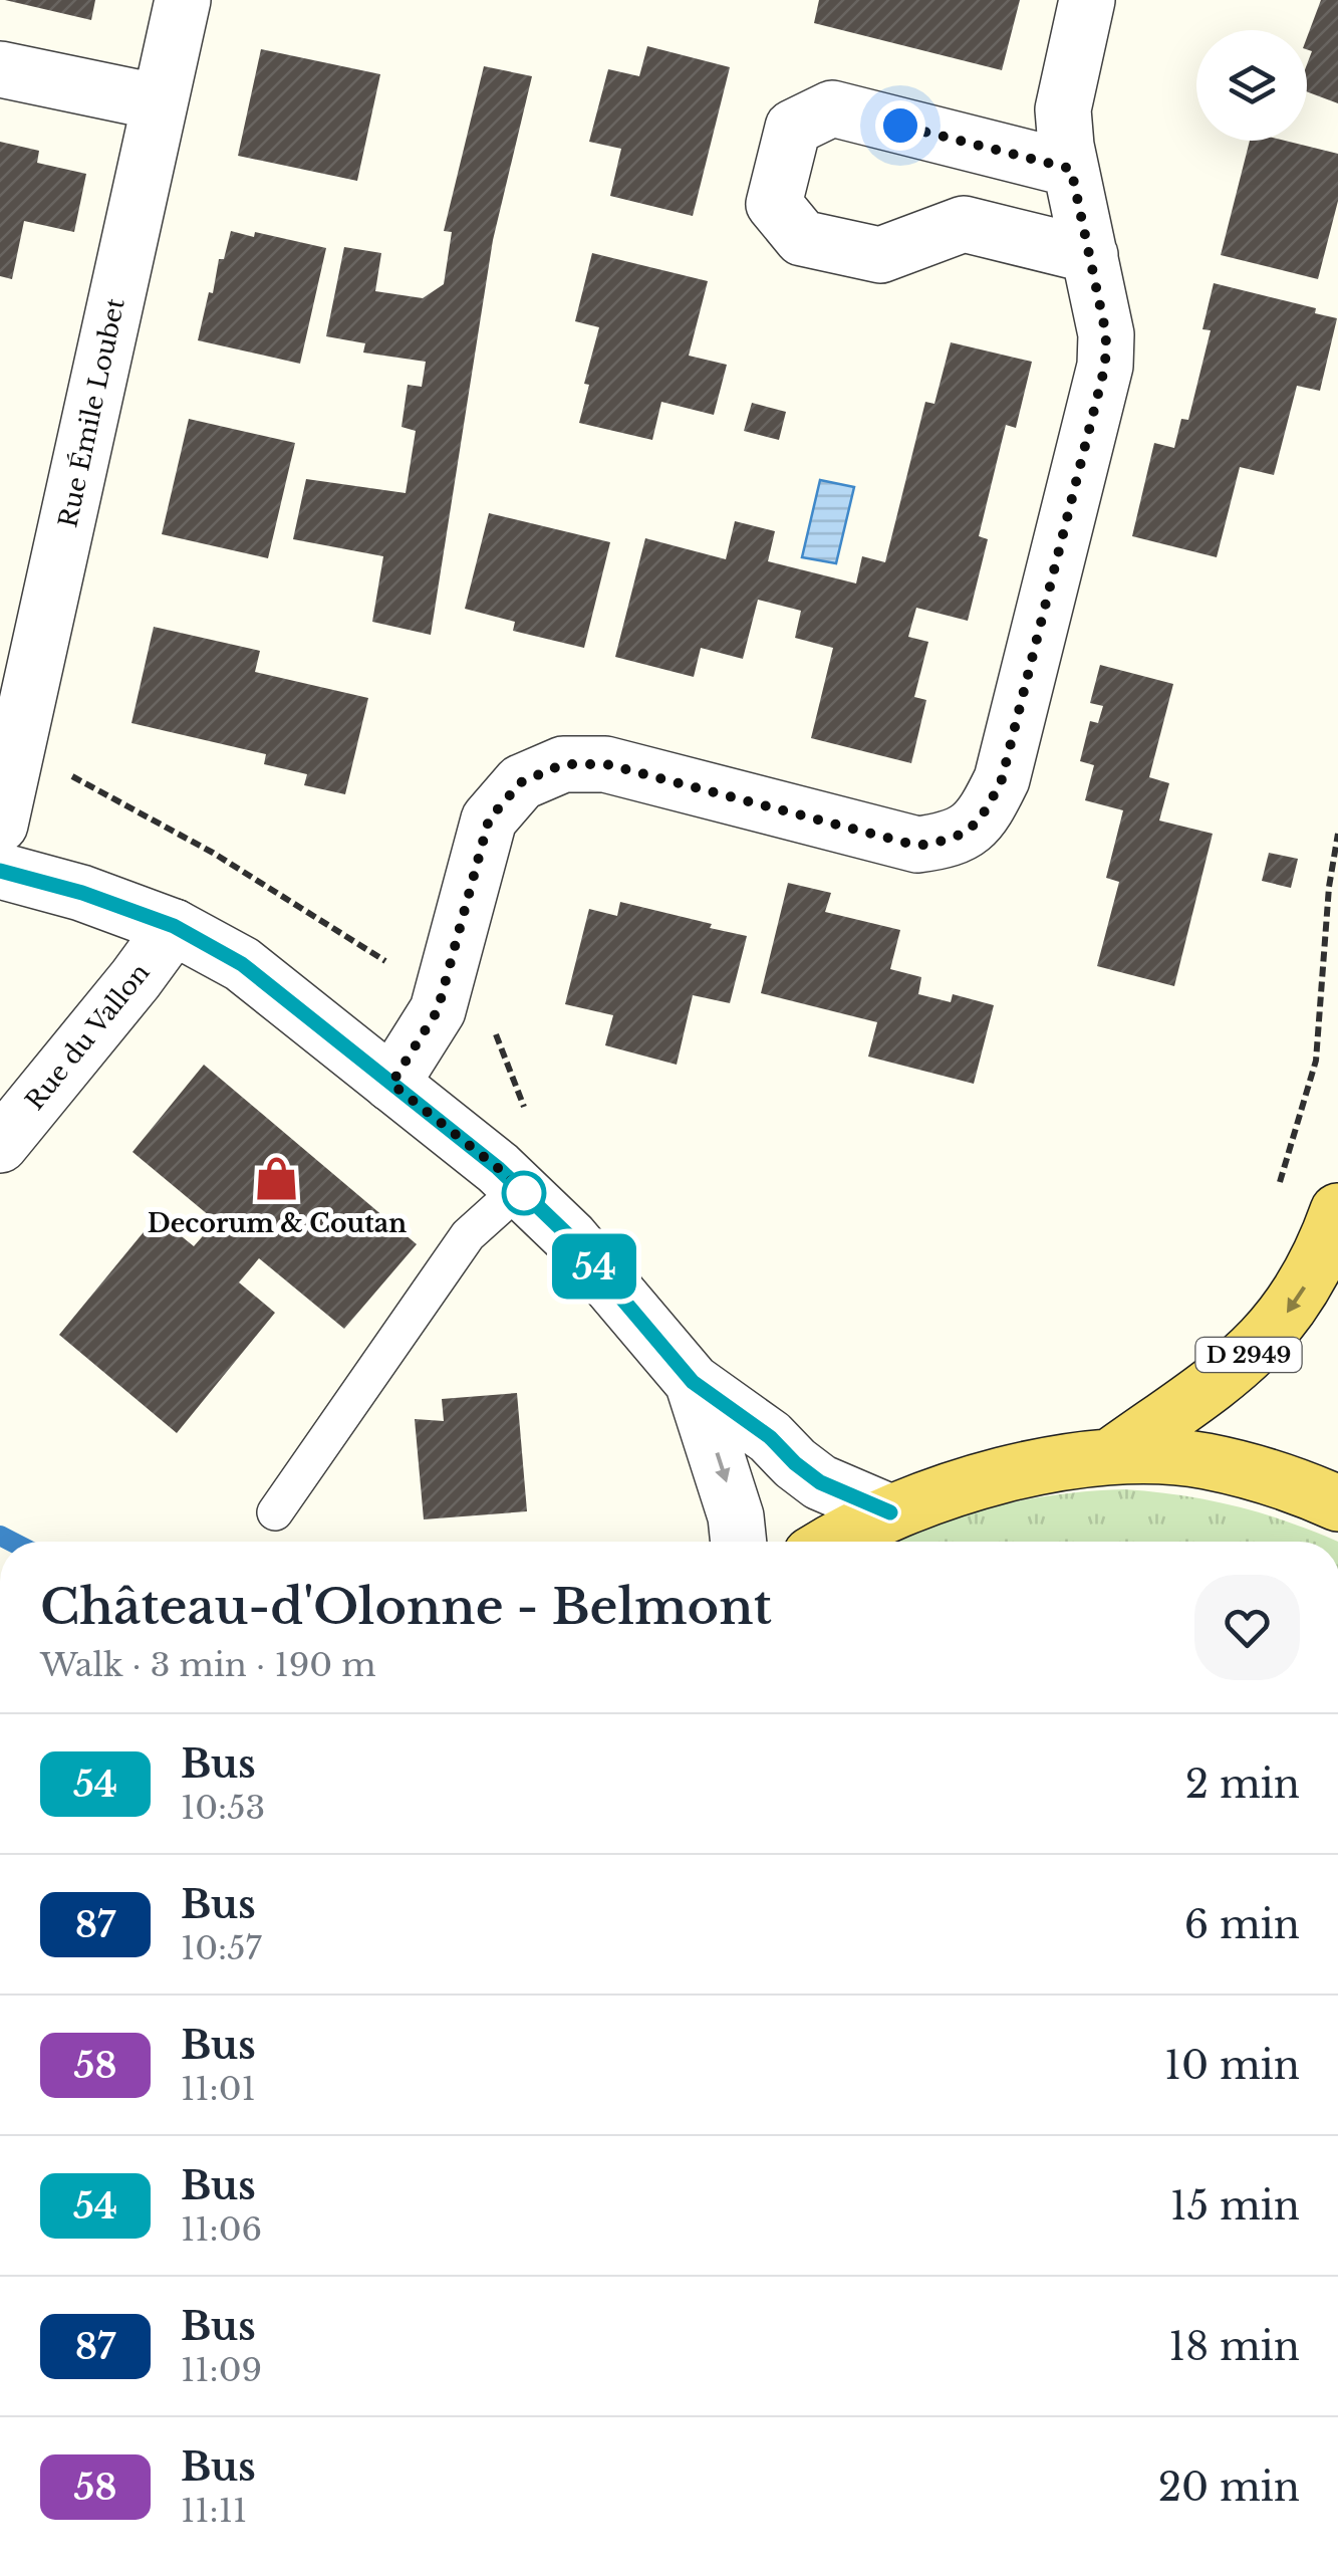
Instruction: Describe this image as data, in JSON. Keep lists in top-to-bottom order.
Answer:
{
  "streets": {
    "main road": ["D 2949"],
    "street": ["Rue Émile Loubet", "Rue du Vallon"]
  },
  "places": {
    "shop": ["Decorum & Coutan"]
  },
  "lines": ["bus line 54"],
  "page": {
    "on_map": "54",
    "heading": ["Château-d'Olonne - Belmont", "Walk · 3 min · 190 m"],
    "list": [
      {
        "mark": "54",
        "name": "Bus",
        "note": "10:53",
        "value": "2 min"
      },
      {
        "mark": "87",
        "name": "Bus",
        "note": "10:57",
        "value": "6 min"
      },
      {
        "mark": "58",
        "name": "Bus",
        "note": "11:01",
        "value": "10 min"
      },
      {
        "mark": "54",
        "name": "Bus",
        "note": "11:06",
        "value": "15 min"
      },
      {
        "mark": "87",
        "name": "Bus",
        "note": "11:09",
        "value": "18 min"
      },
      {
        "mark": "58",
        "name": "Bus",
        "note": "11:11",
        "value": "20 min"
      }
    ]
  }
}
